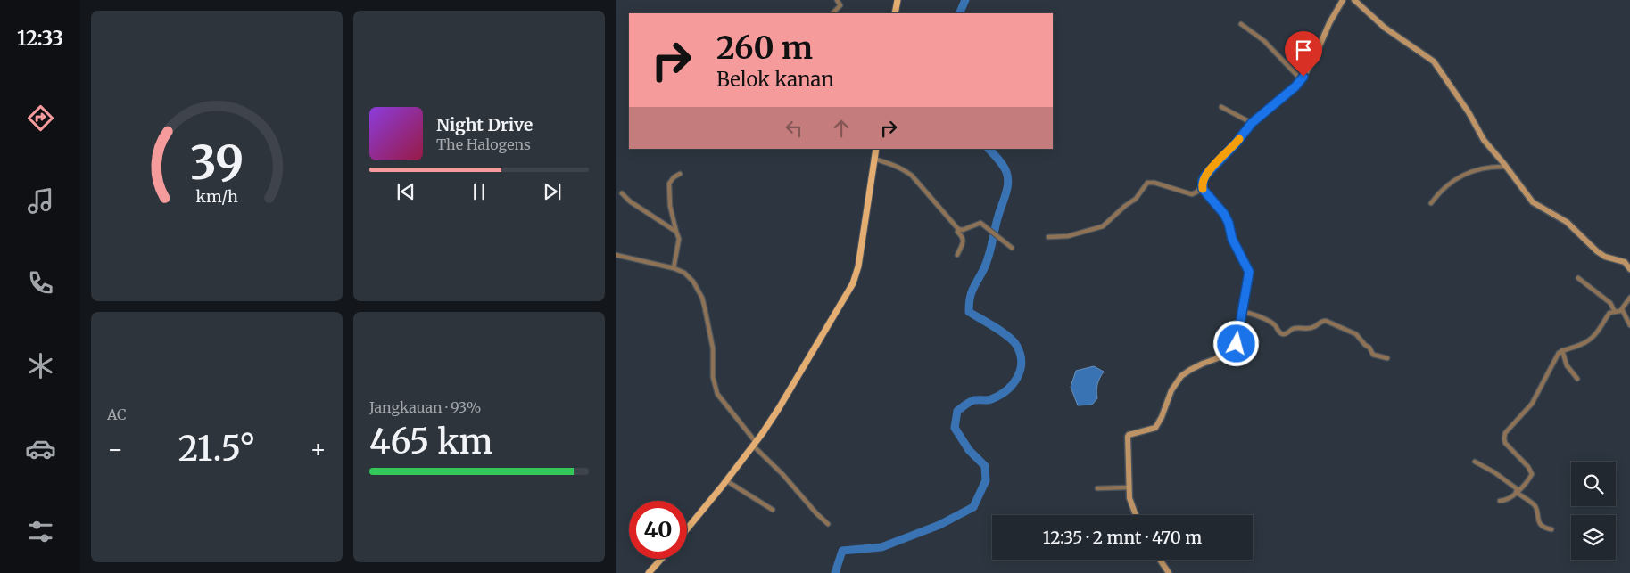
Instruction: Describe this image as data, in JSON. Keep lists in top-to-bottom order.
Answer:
{
  "page": {
    "tabs": "12:33",
    "turn": ["260 m", "Belok kanan"],
    "song": ["Night Drive", "The Halogens"],
    "tile": [
      "AC",
      ["Jangkauan · 93%", "465 km"]
    ],
    "heat": ["−", "21.5°", "+"],
    "limit": "40",
    "trip": "12:35 · 2 mnt · 470 m",
    "gauge": ["39", "km/h"]
  }
}
